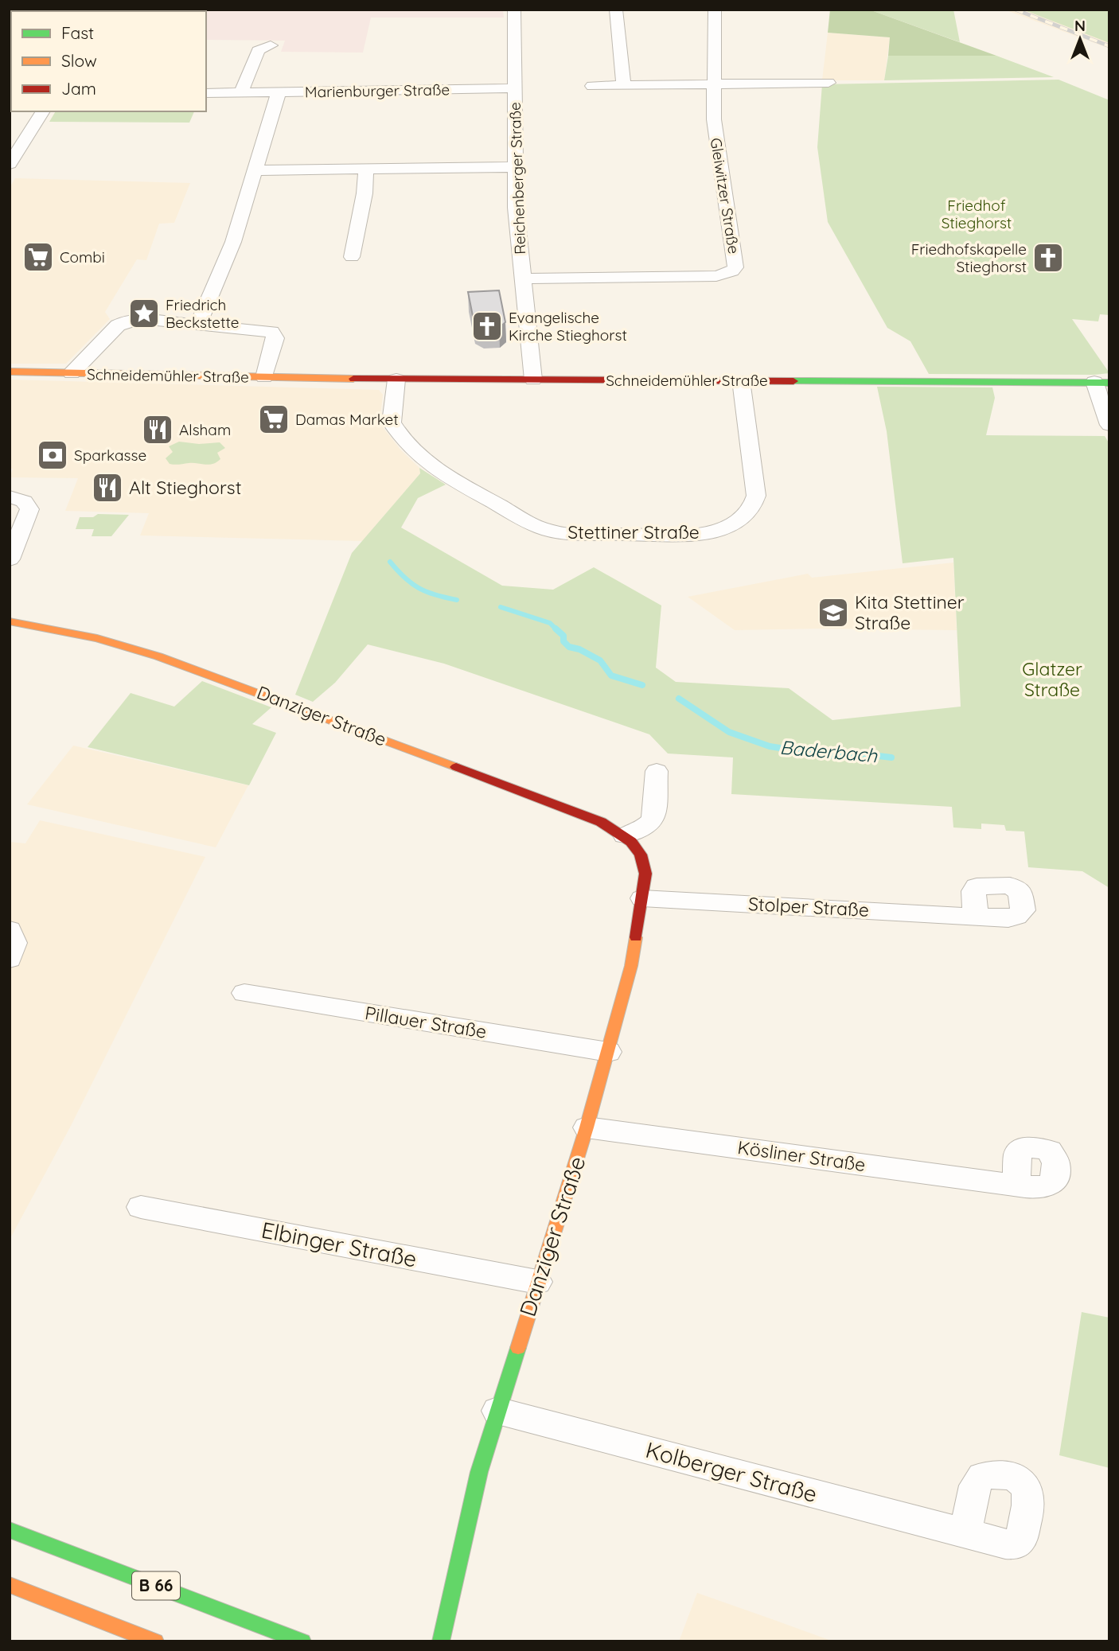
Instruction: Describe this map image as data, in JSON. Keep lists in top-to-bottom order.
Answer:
{
  "streets": {
    "street": [
      "Marienburger Straße",
      "Reichenberger Straße",
      "Gleiwitzer Straße",
      "Schneidemühler Straße",
      "Stettiner Straße",
      "Danziger Straße",
      "Stolper Straße",
      "Pillauer Straße",
      "Kösliner Straße",
      "Elbinger Straße",
      "Kolberger Straße",
      "B 66"
    ]
  },
  "crossings": [
    ["Marienburger Straße", "Reichenberger Straße"],
    ["Reichenberger Straße", "Gleiwitzer Straße"],
    ["Reichenberger Straße", "Schneidemühler Straße"],
    ["Schneidemühler Straße", "Stettiner Straße"],
    ["Danziger Straße", "Stolper Straße"],
    ["Danziger Straße", "Pillauer Straße"],
    ["Danziger Straße", "Kösliner Straße"],
    ["Danziger Straße", "Elbinger Straße"],
    ["Danziger Straße", "Kolberger Straße"]
  ],
  "water": ["Baderbach"],
  "parks": ["Friedhof Stieghorst", "Glatzer Straße"],
  "places": {
    "supermarket": ["Combi", "Damas Market"],
    "church": ["Friedhofskapelle Stieghorst", "Evangelische Kirche Stieghorst"],
    "place": ["Friedrich Beckstette"],
    "restaurant": ["Alsham", "Alt Stieghorst"],
    "bank": ["Sparkasse"],
    "school or university": ["Kita Stettiner Straße"]
  },
  "legend": ["Fast", "Slow", "Jam"],
  "north": "top"
}
